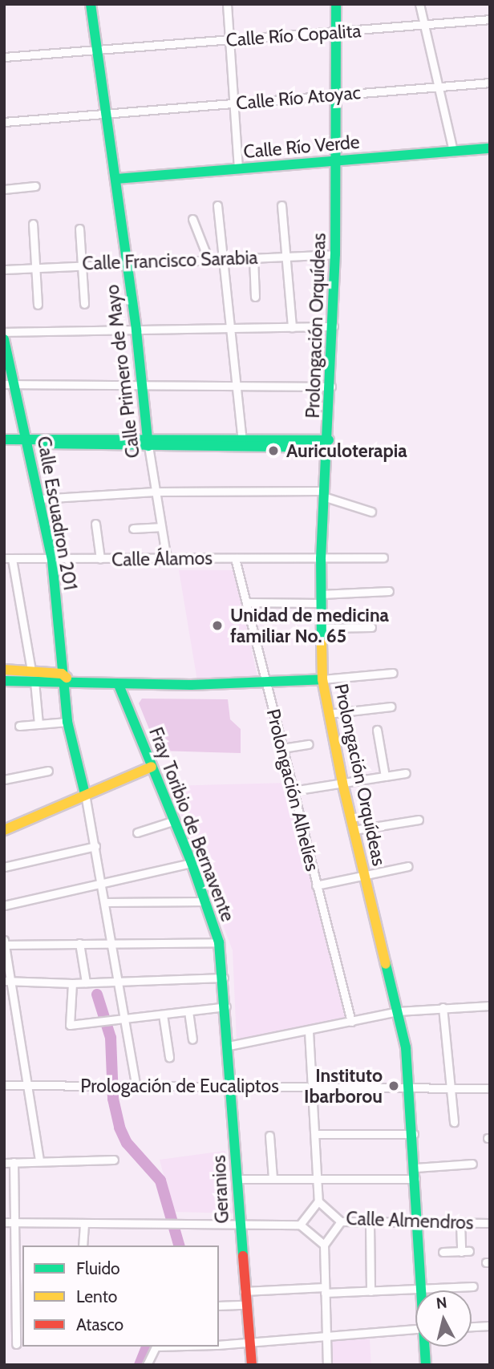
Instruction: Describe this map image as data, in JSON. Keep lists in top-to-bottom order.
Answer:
{
  "streets": {
    "street": [
      "Calle Río Copalita",
      "Calle Río Atoyac",
      "Calle Río Verde",
      "Calle Francisco Sarabia",
      "Prolongación Orquídeas",
      "Calle Primero de Mayo",
      "Calle Escuadron 201",
      "Calle Álamos",
      "Prolongación Alhelíes",
      "Fray Toribio de Bernavente",
      "Prologación de Eucaliptos",
      "Geranios",
      "Calle Almendros"
    ]
  },
  "crossings": [
    ["Calle Río Copalita", "Prolongación Orquídeas"],
    ["Calle Río Copalita", "Calle Primero de Mayo"],
    ["Calle Río Atoyac", "Prolongación Orquídeas"],
    ["Calle Río Atoyac", "Calle Primero de Mayo"],
    ["Calle Río Verde", "Prolongación Orquídeas"],
    ["Calle Río Verde", "Calle Primero de Mayo"],
    ["Calle Francisco Sarabia", "Prolongación Orquídeas"],
    ["Calle Francisco Sarabia", "Calle Primero de Mayo"],
    ["Prolongación Orquídeas", "Calle Álamos"],
    ["Prolongación Orquídeas", "Prologación de Eucaliptos"],
    ["Prolongación Orquídeas", "Calle Almendros"],
    ["Calle Primero de Mayo", "Calle Álamos"],
    ["Calle Escuadron 201", "Calle Álamos"],
    ["Calle Álamos", "Prolongación Alhelíes"],
    ["Fray Toribio de Bernavente", "Geranios"],
    ["Prologación de Eucaliptos", "Geranios"]
  ],
  "places": ["Auriculoterapia", "Unidad de medicina familiar No. 65", "Instituto Ibarborou"],
  "legend": ["Fluido", "Lento", "Atasco"],
  "north": "top"
}
